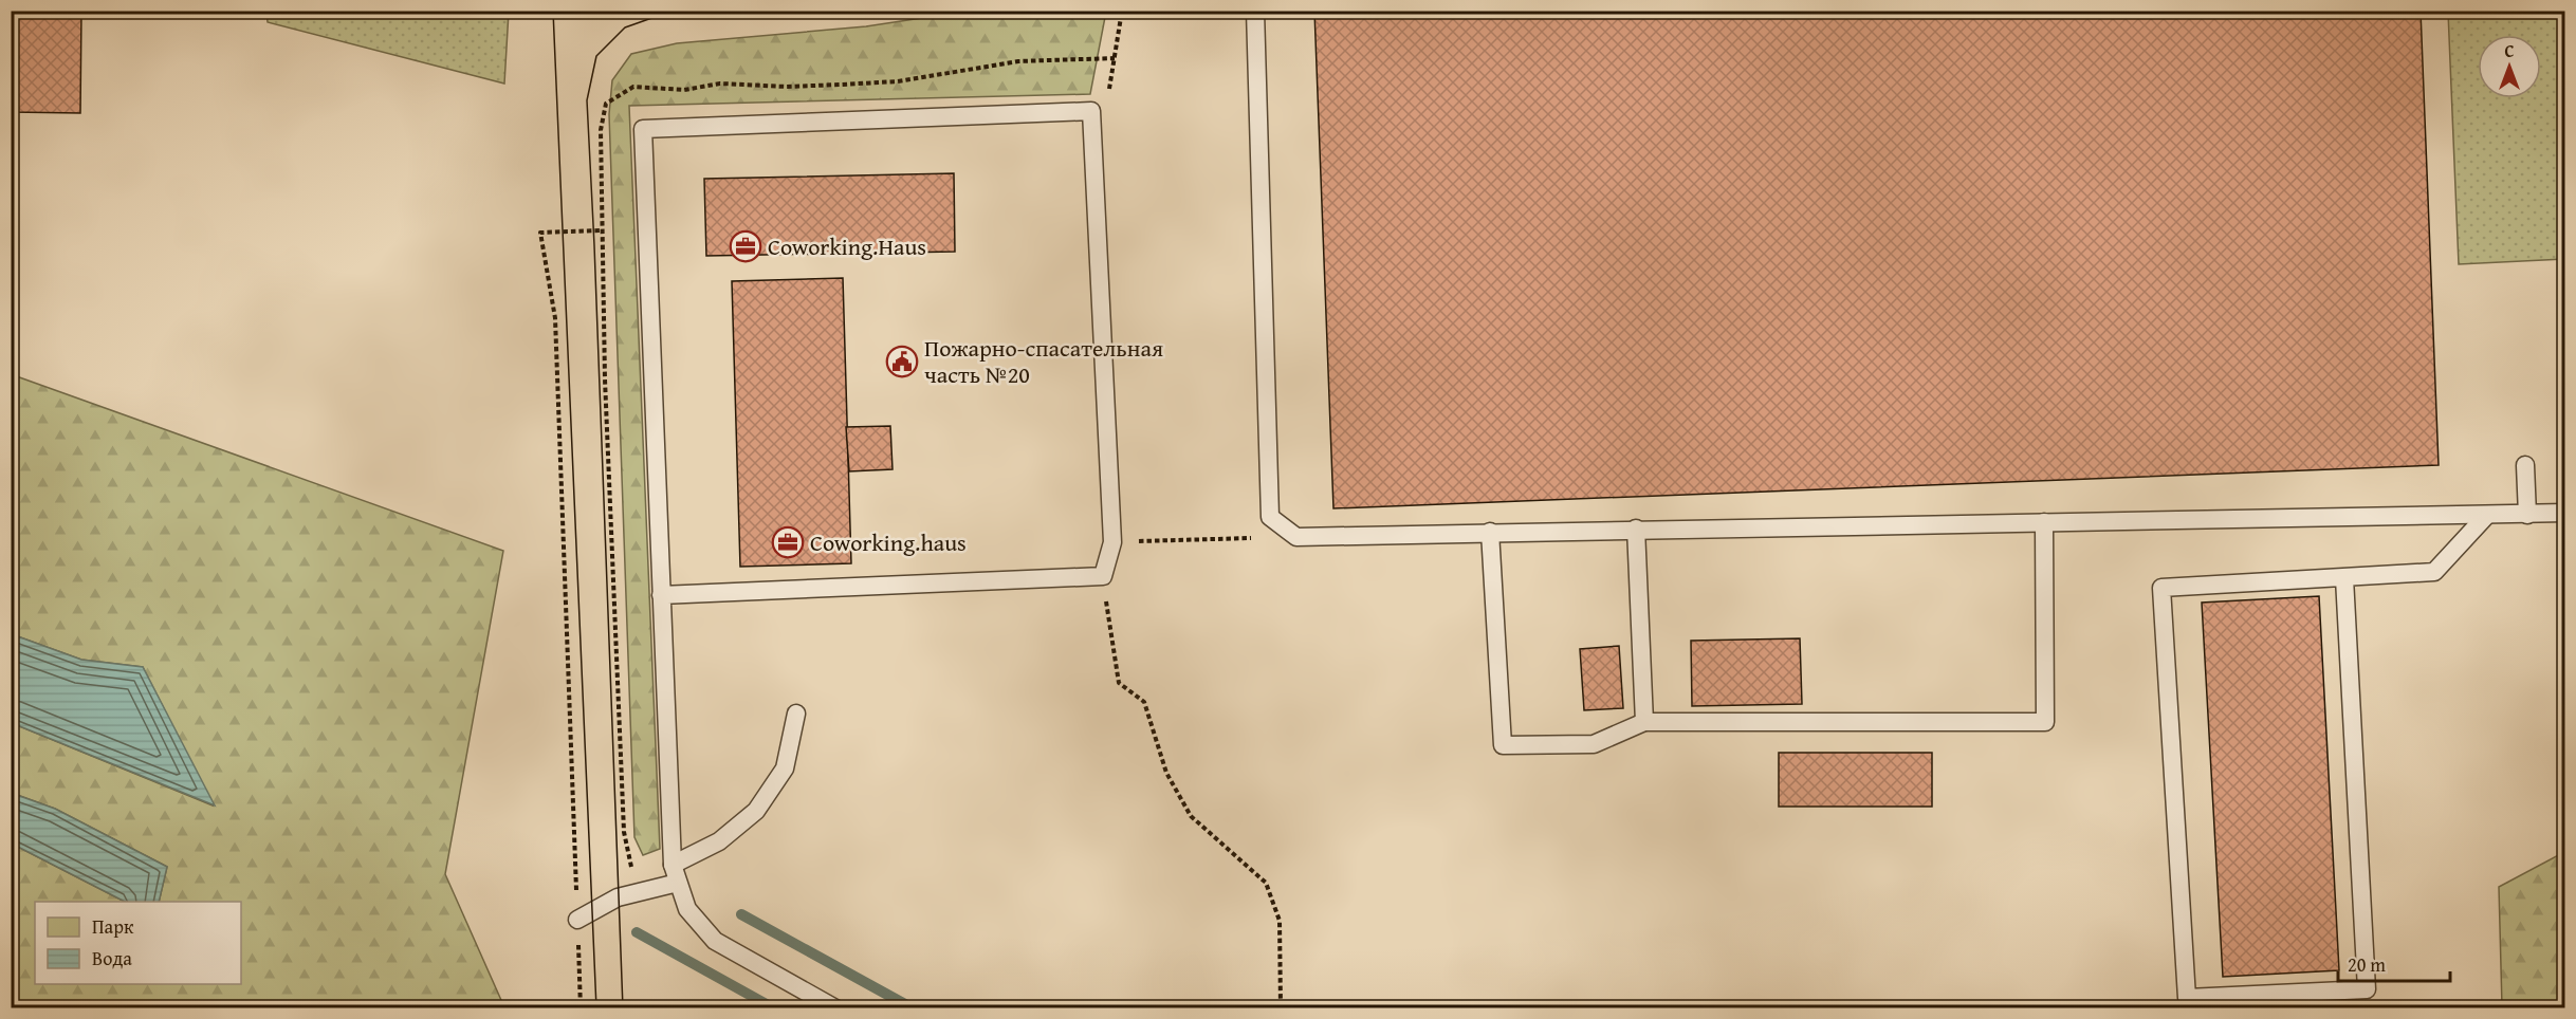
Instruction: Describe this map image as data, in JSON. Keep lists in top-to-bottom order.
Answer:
{
  "places": {
    "office": ["Coworking.Haus", "Coworking.haus"],
    "public building": ["Пожарно-спасательная часть №20"]
  },
  "legend": ["Парк", "Вода"],
  "scale_bar": "20 m",
  "north": "top"
}
